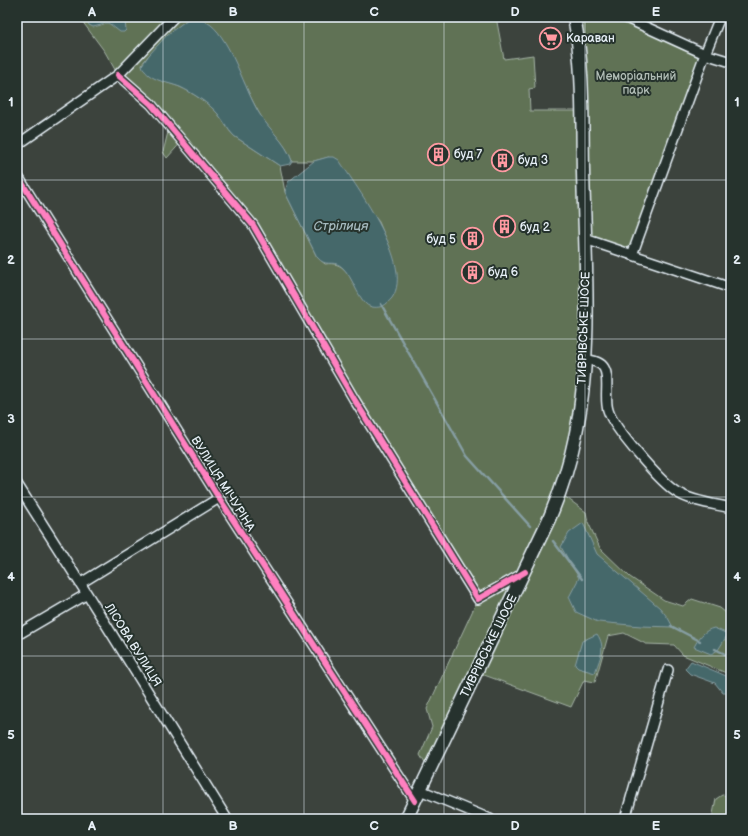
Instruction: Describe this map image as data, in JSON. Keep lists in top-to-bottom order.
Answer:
{
  "streets": {
    "main road": ["ТИВРІВСЬКЕ ШОСЕ"],
    "street": ["ВУЛИЦЯ МІЧУРІНА", "ЛІСОВА ВУЛИЦЯ"]
  },
  "crossings": [
    ["ТИВРІВСЬКЕ ШОСЕ", "ВУЛИЦЯ МІЧУРІНА"]
  ],
  "water": ["Стрілиця"],
  "parks": ["Меморіальний парк"],
  "places": {
    "supermarket": ["Караван"],
    "building": [
      "буд 7",
      "буд 3",
      "буд 2",
      "буд 5",
      "буд 6"
    ]
  },
  "grid": {
    "columns": [
      "A",
      "B",
      "C",
      "D",
      "E"
    ],
    "rows": [
      "1",
      "2",
      "3",
      "4",
      "5"
    ]
  }
}
